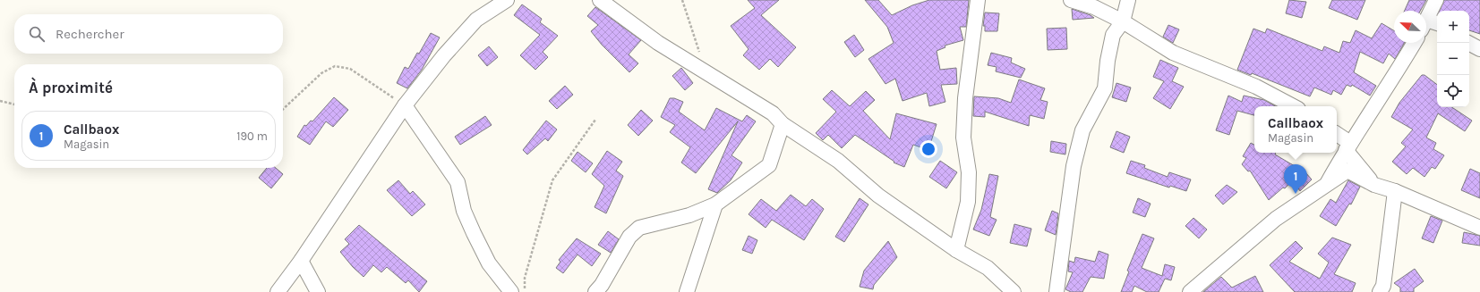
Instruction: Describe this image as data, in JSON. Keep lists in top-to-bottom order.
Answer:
{
  "north": "top left",
  "page": {
    "map_buttons": ["+", "−"],
    "search": "Rechercher",
    "heading": "À proximité",
    "popup": ["Callbaox", "Magasin"],
    "list": [
      {
        "mark": "1",
        "name": "Callbaox",
        "note": "Magasin",
        "value": "190 m"
      }
    ],
    "pins": "1"
  }
}
